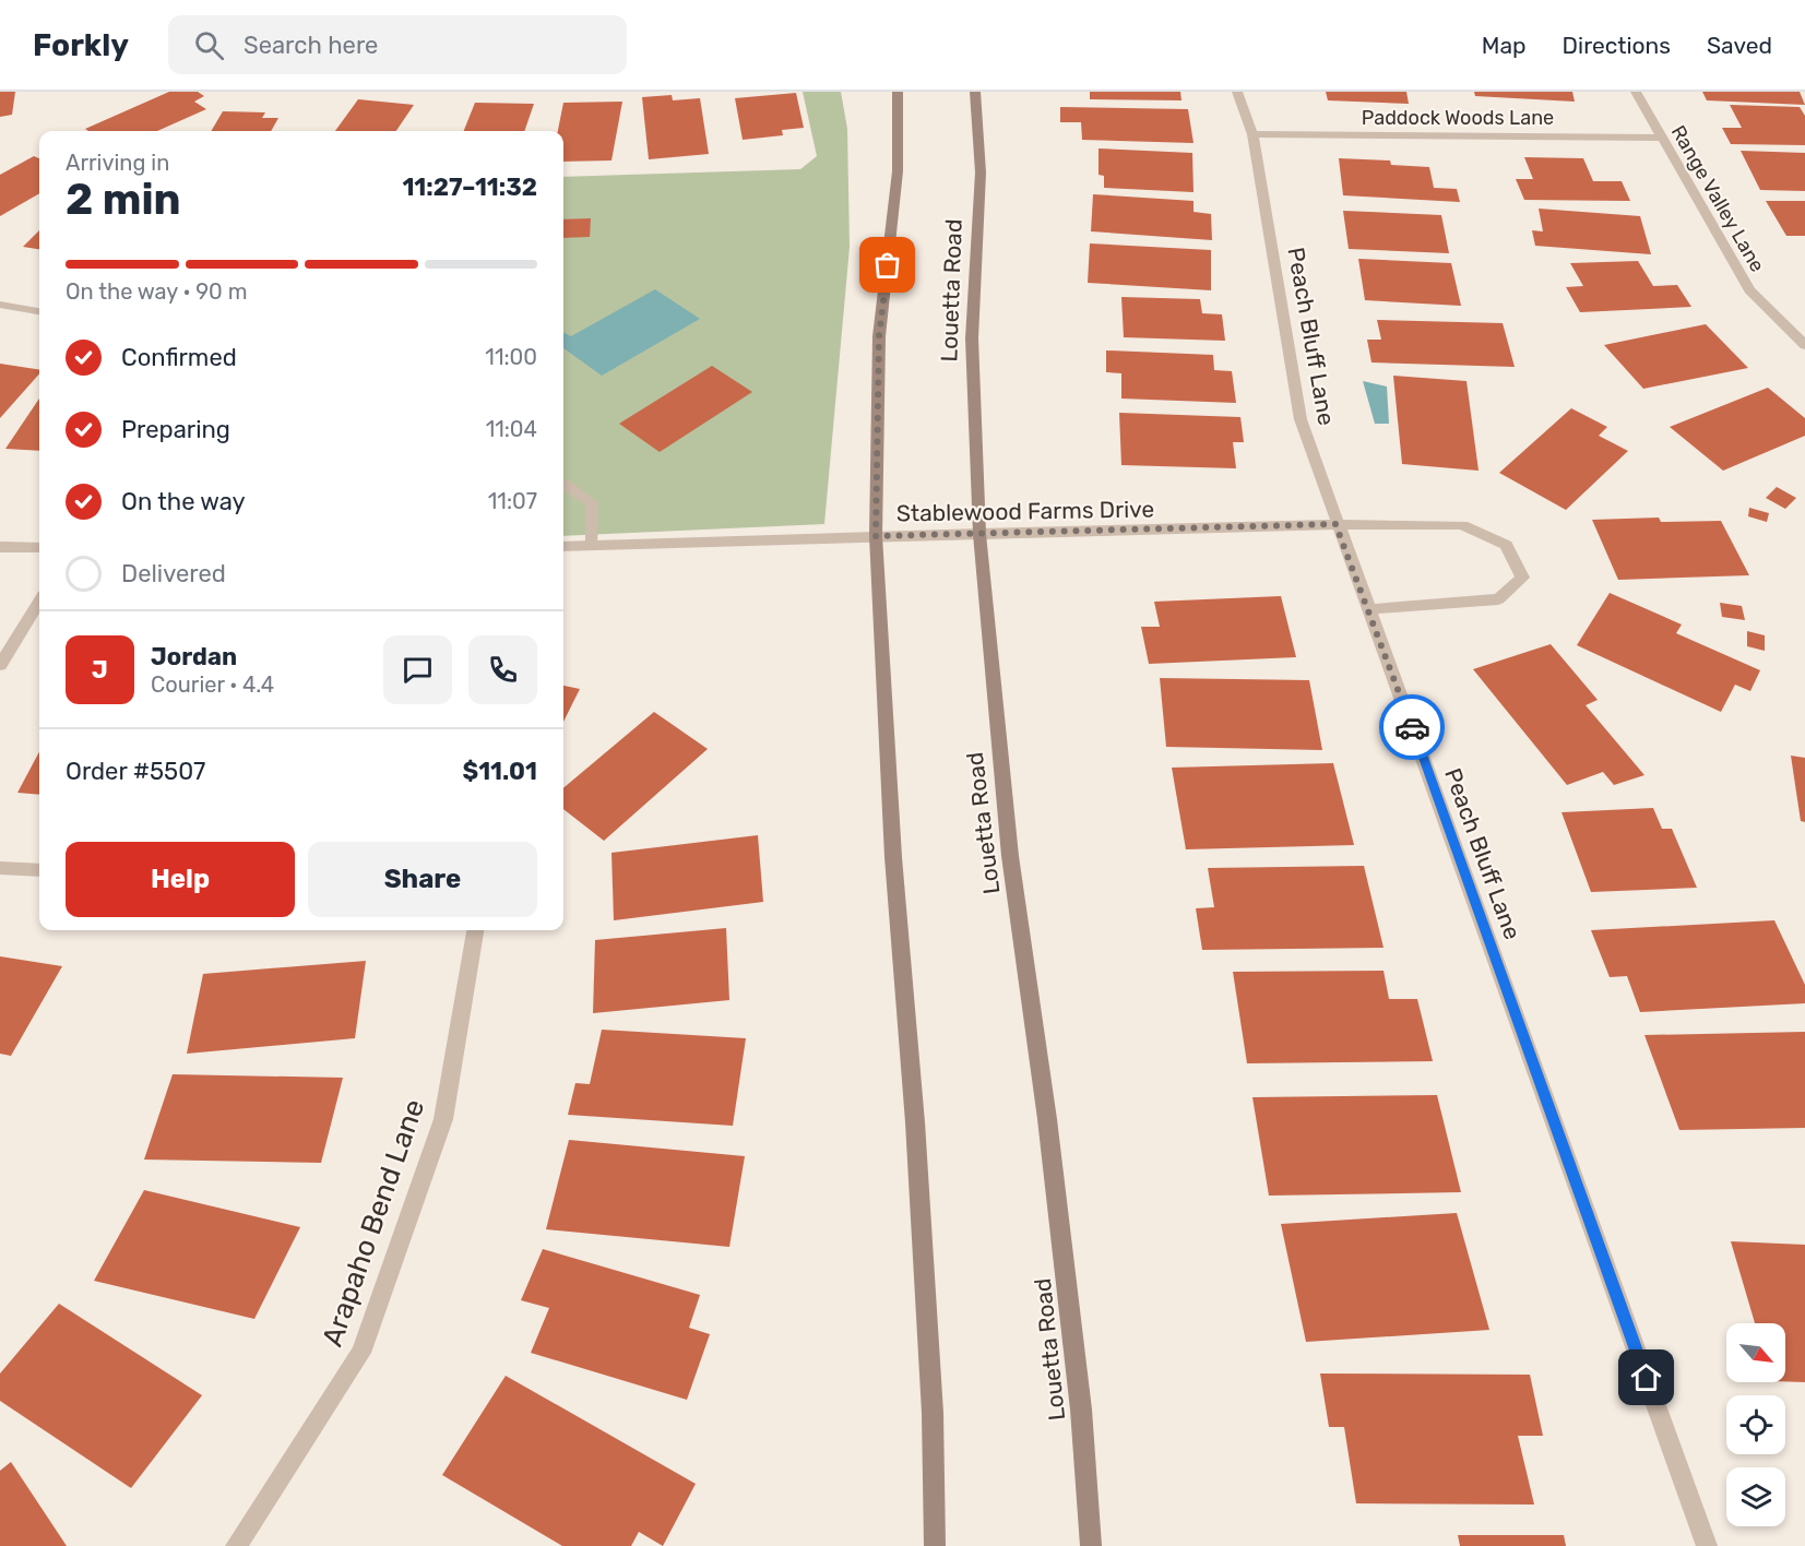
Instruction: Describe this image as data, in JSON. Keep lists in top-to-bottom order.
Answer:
{
  "streets": {
    "main road": ["Louetta Road"],
    "street": [
      "Paddock Woods Lane",
      "Range Valley Lane",
      "Peach Bluff Lane",
      "Stablewood Farms Drive",
      "Arapaho Bend Lane"
    ]
  },
  "crossings": [
    ["Paddock Woods Lane", "Range Valley Lane"],
    ["Paddock Woods Lane", "Peach Bluff Lane"],
    ["Louetta Road", "Stablewood Farms Drive"],
    ["Peach Bluff Lane", "Stablewood Farms Drive"]
  ],
  "north": "bottom right",
  "page": {
    "header": "Forkly",
    "search": "Search here",
    "nav": ["Map", "Directions", "Saved"],
    "heading": ["2 min", "Arriving in", "11:27–11:32"],
    "panel": [
      "Jordan",
      "Courier · 4.4",
      "Order #5507",
      "$11.01"
    ],
    "bar": "On the way · 90 m",
    "list": [
      ["Confirmed", "11:00"],
      ["Preparing", "11:04"],
      ["On the way", "11:07"],
      "Delivered"
    ],
    "round": "J",
    "buttons": ["Help", "Share"]
  }
}
